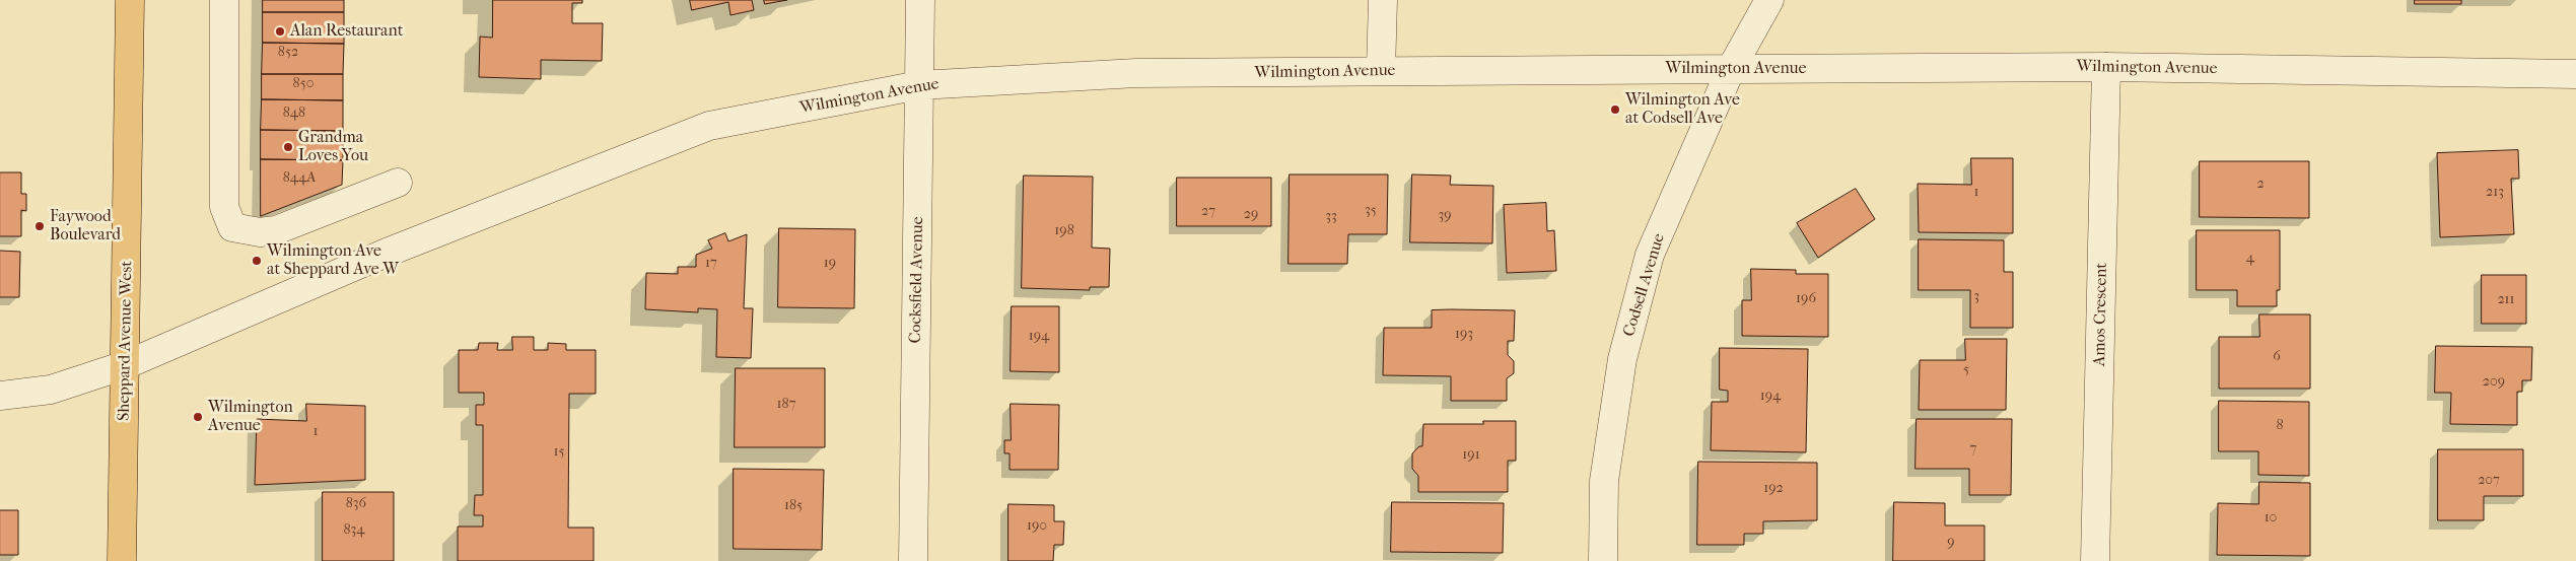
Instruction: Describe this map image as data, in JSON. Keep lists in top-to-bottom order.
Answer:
{
  "streets": {
    "main road": ["Sheppard Avenue West"],
    "street": [
      "Wilmington Avenue",
      "Cocksfield Avenue",
      "Codsell Avenue",
      "Amos Crescent"
    ]
  },
  "crossings": [
    ["Wilmington Avenue", "Cocksfield Avenue"],
    ["Wilmington Avenue", "Codsell Avenue"],
    ["Wilmington Avenue", "Amos Crescent"],
    ["Wilmington Avenue", "Sheppard Avenue West"]
  ],
  "places": [
    "Alan Restaurant",
    "Wilmington Ave at Codsell Ave",
    "Grandma Loves You",
    "Faywood Boulevard",
    "Wilmington Ave at Sheppard Ave W",
    "Wilmington Avenue"
  ],
  "house_numbers": [
    "852",
    "850",
    "848",
    "844A",
    "2",
    "1",
    "213",
    "35",
    "27",
    "29",
    "39",
    "33",
    "198",
    "4",
    "17",
    "19",
    "3",
    "196",
    "211",
    "193",
    "194",
    "6",
    "5",
    "209",
    "194",
    "187",
    "8",
    "1",
    "7",
    "15",
    "191",
    "207",
    "192",
    "836",
    "185",
    "10",
    "190",
    "834",
    "9"
  ]
}
